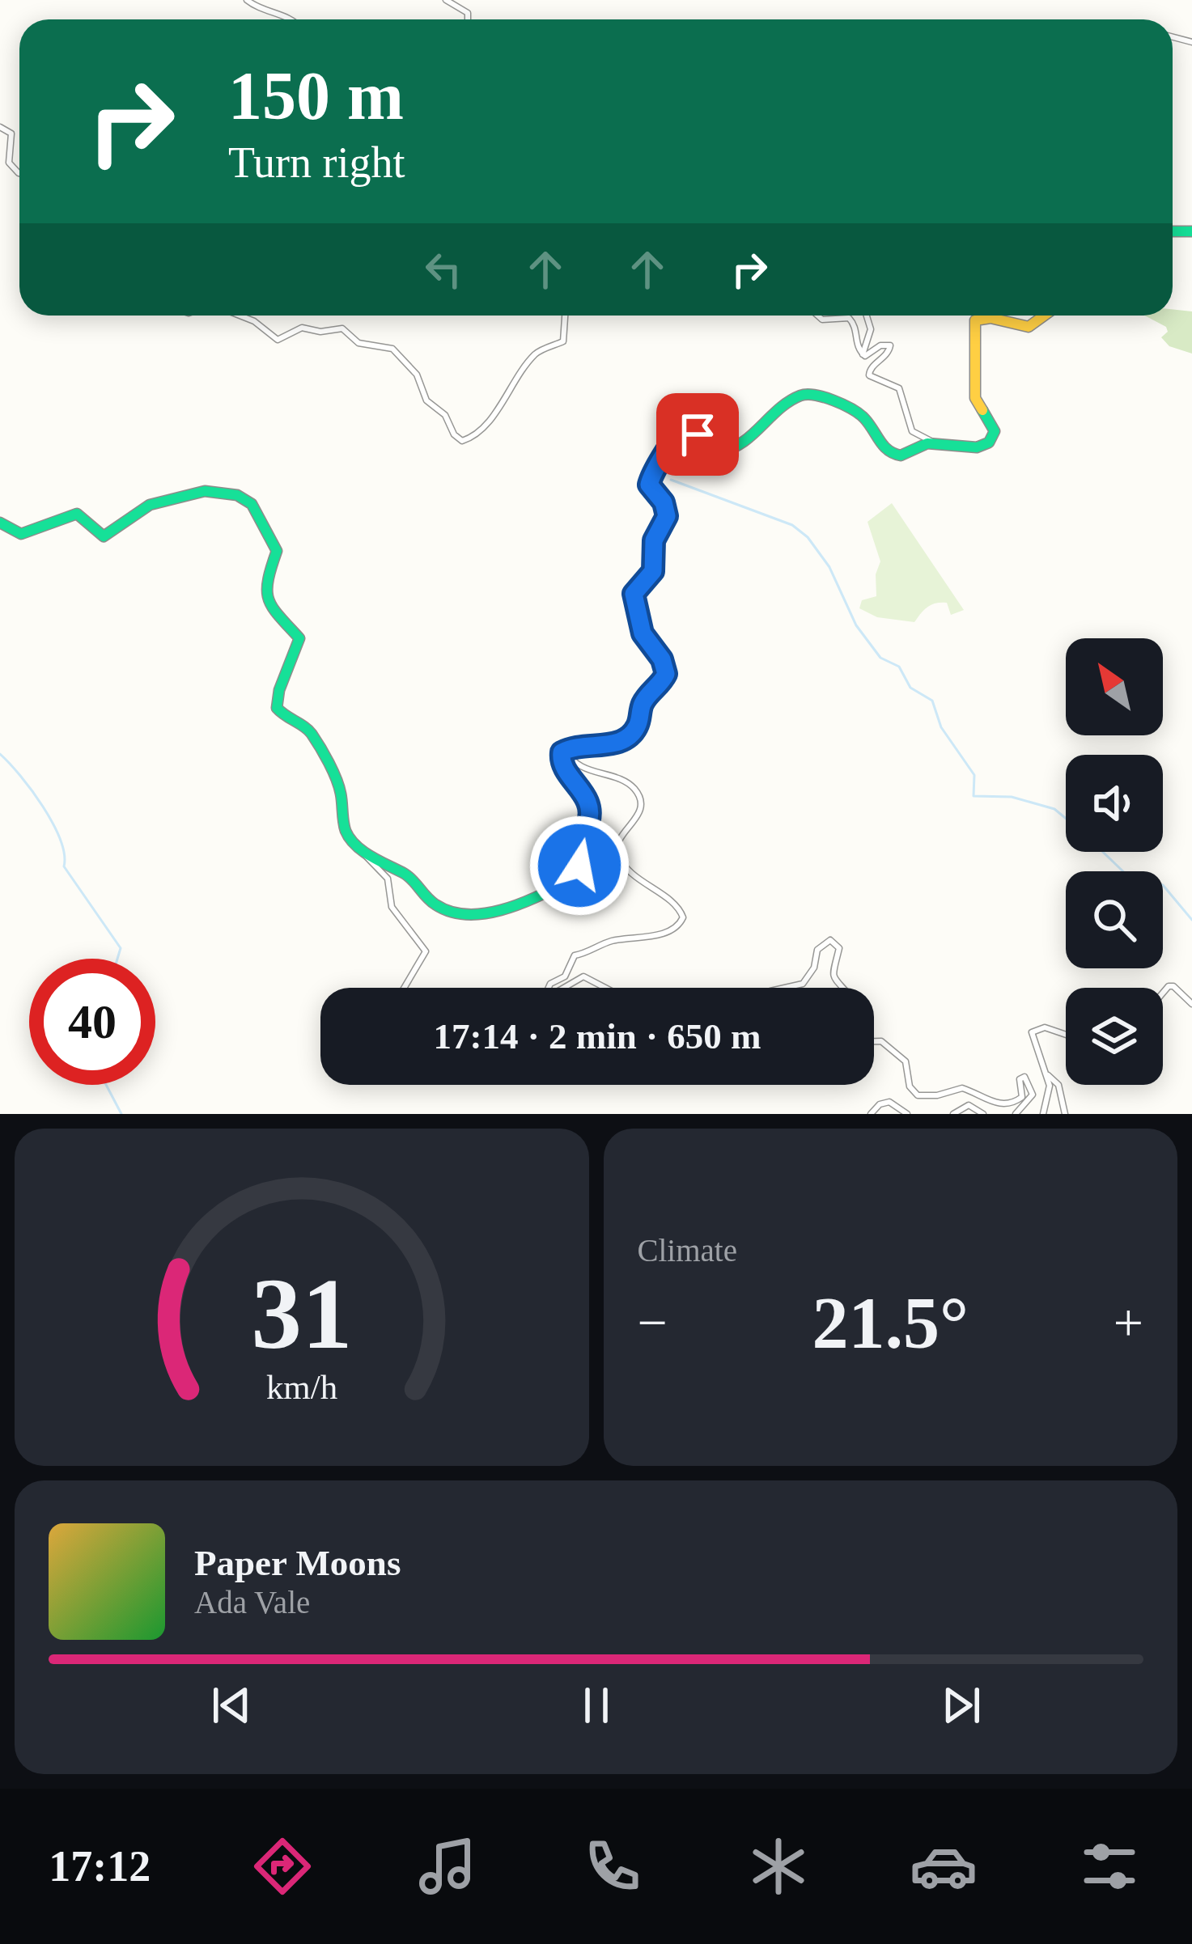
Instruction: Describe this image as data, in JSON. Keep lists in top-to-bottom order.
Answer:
{
  "north": "top left",
  "page": {
    "turn": ["150 m", "Turn right"],
    "limit": "40",
    "trip": "17:14 · 2 min · 650 m",
    "tile": "Climate",
    "heat": ["−", "21.5°", "+"],
    "song": ["Paper Moons", "Ada Vale"],
    "tabs": "17:12",
    "gauge": ["31", "km/h"]
  }
}
